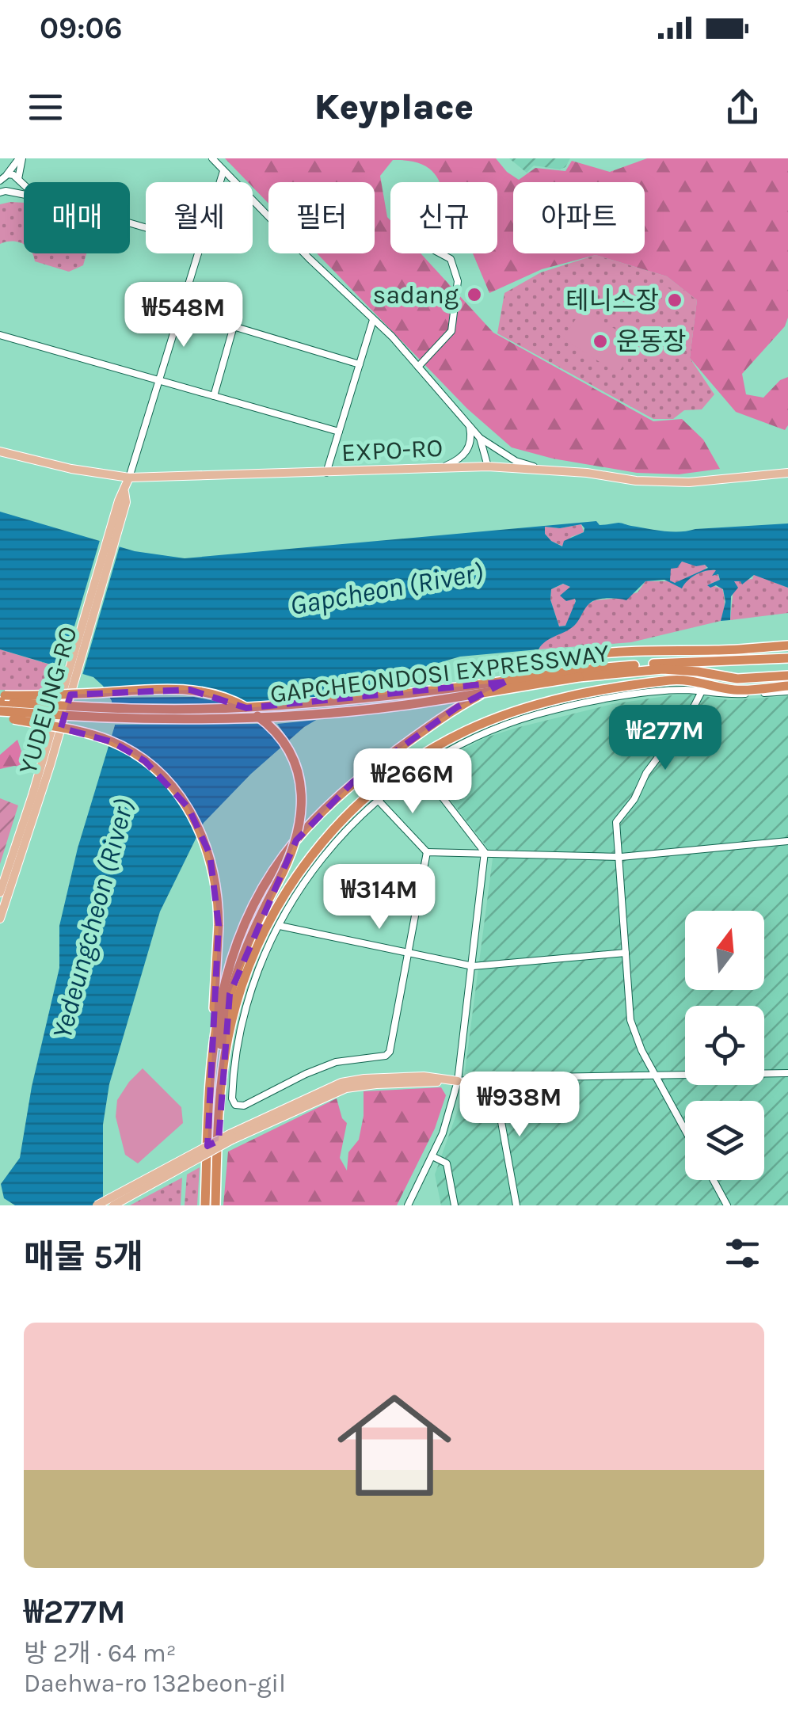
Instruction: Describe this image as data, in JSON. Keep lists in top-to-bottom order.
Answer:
{
  "streets": {
    "highway": ["GAPCHEONDOSI EXPRESSWAY"],
    "main road": ["EXPO-RO", "YUDEUNG-RO"]
  },
  "crossings": [
    ["EXPO-RO", "YUDEUNG-RO"]
  ],
  "water": ["Gapcheon (River)", "Yedeungcheon (River)"],
  "places": ["sadang", "테니스장", "운동장"],
  "north": "top",
  "page": {
    "status": "09:06",
    "header": "Keyplace",
    "chip": [
      "매매",
      "월세",
      "필터",
      "신규",
      "아파트"
    ],
    "price": [
      "₩548M",
      "₩277M",
      "₩266M",
      "₩314M",
      "₩938M"
    ],
    "heading": "매물 5개",
    "list": [
      {
        "name": "₩277M",
        "note": "방 2개 · 64 m² · Daehwa-ro 132beon-gil"
      }
    ]
  }
}
